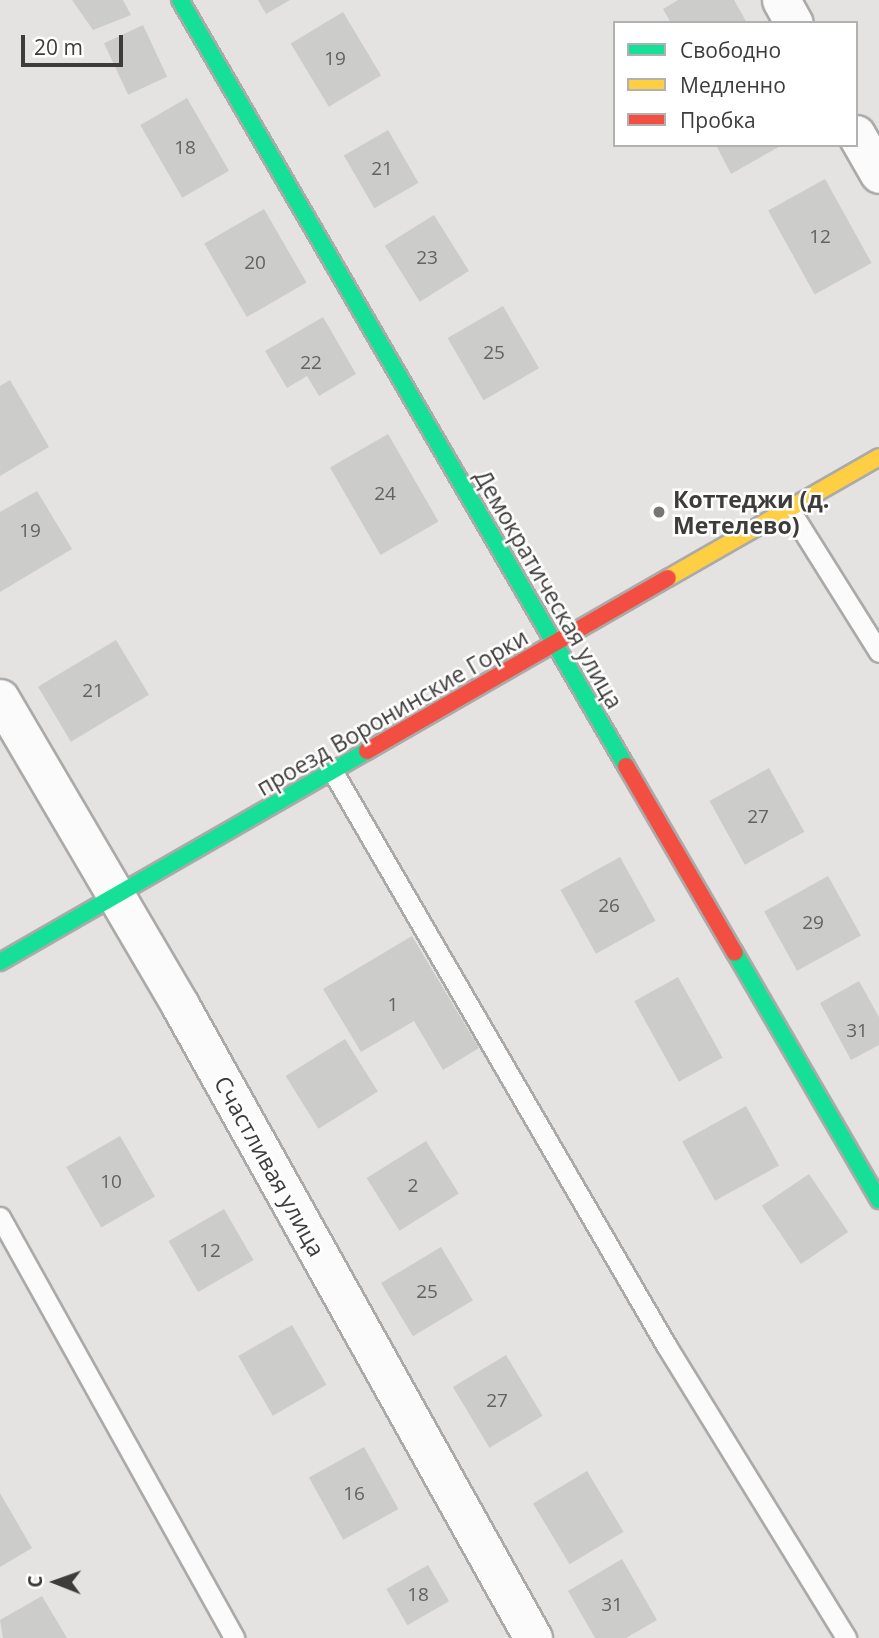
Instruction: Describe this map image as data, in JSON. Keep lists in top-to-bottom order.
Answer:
{
  "streets": {
    "street": ["Демократическая улица", "проезд Воронинские Горки", "Счастливая улица"]
  },
  "crossings": [
    ["Демократическая улица", "проезд Воронинские Горки"],
    ["проезд Воронинские Горки", "Счастливая улица"]
  ],
  "places": ["Коттеджи (д. Метелево)"],
  "house_numbers": [
    "19",
    "18",
    "21",
    "12",
    "23",
    "20",
    "25",
    "22",
    "24",
    "19",
    "21",
    "27",
    "26",
    "29",
    "1",
    "31",
    "10",
    "2",
    "12",
    "25",
    "27",
    "16",
    "18",
    "31"
  ],
  "legend": ["Свободно", "Медленно", "Пробка"],
  "scale_bar": "20 m",
  "north": "left"
}
